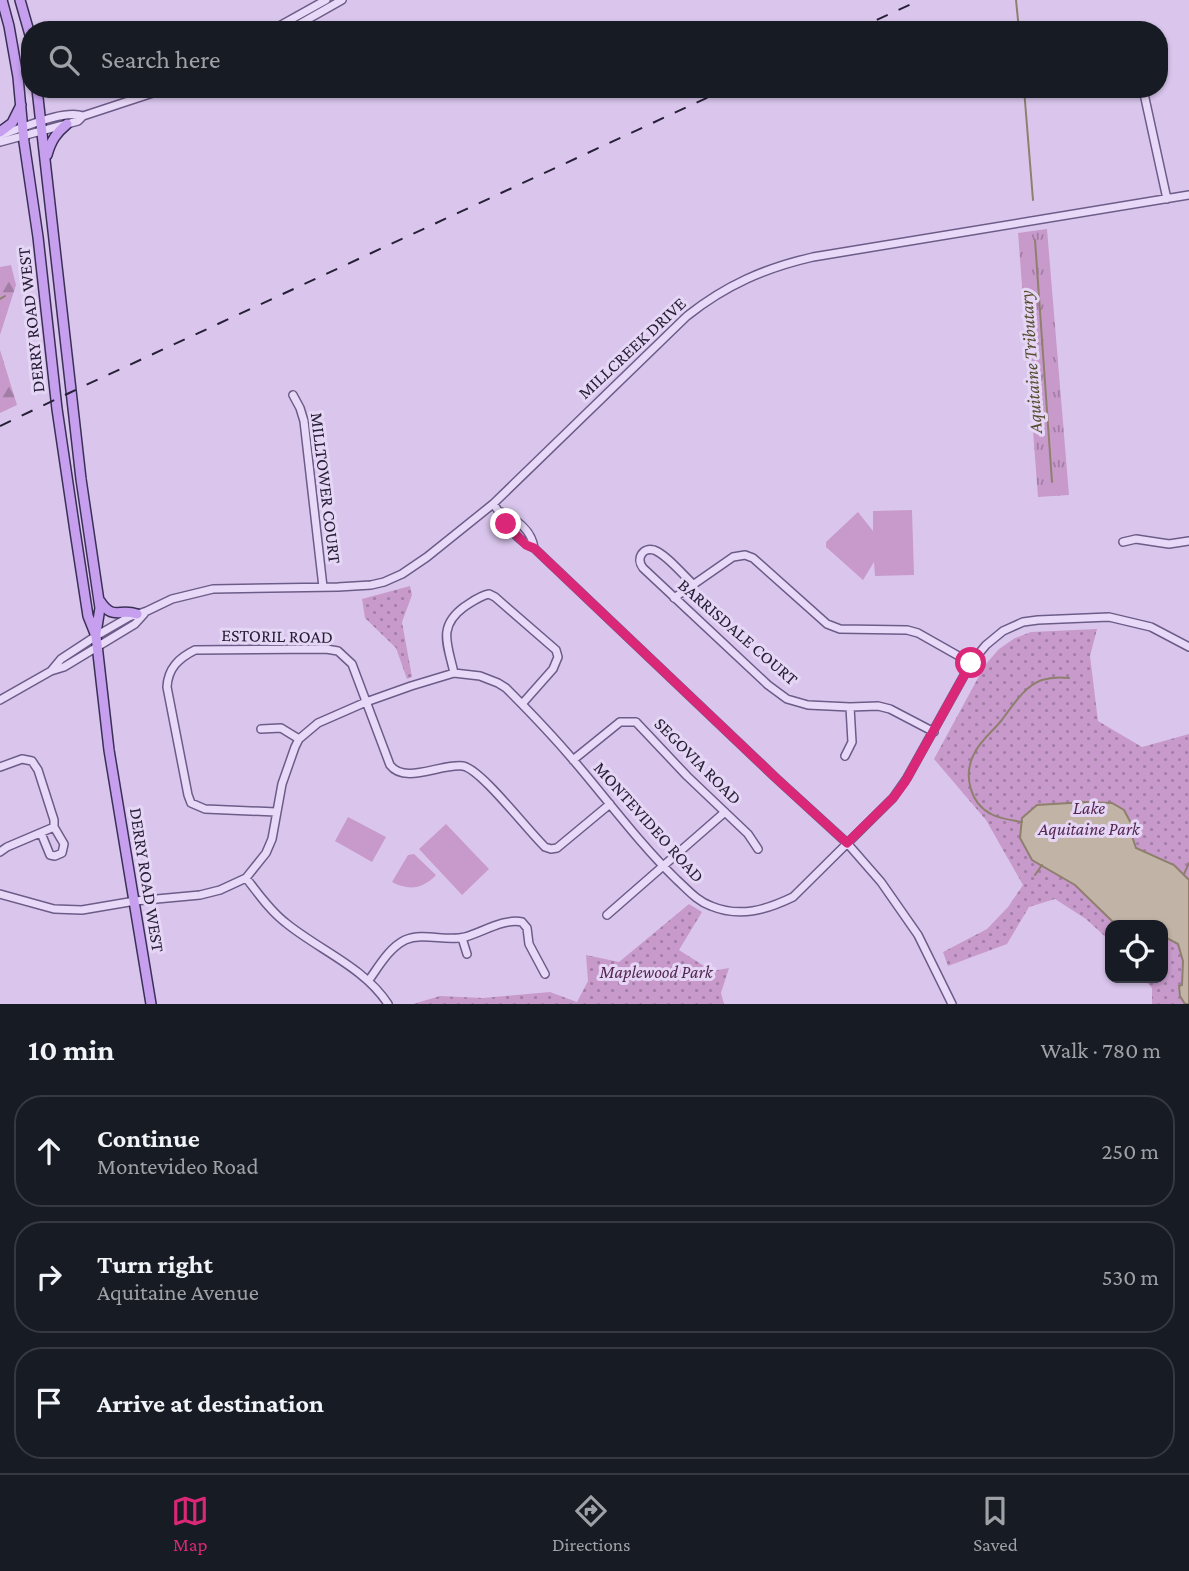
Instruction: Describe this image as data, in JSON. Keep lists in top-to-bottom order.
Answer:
{
  "streets": {
    "main road": ["DERRY ROAD WEST"],
    "street": [
      "MILLCREEK DRIVE",
      "MILLTOWER COURT",
      "BARRISDALE COURT",
      "ESTORIL ROAD",
      "SEGOVIA ROAD",
      "MONTEVIDEO ROAD"
    ]
  },
  "crossings": [
    ["DERRY ROAD WEST", "MILLCREEK DRIVE"],
    ["MILLCREEK DRIVE", "MILLTOWER COURT"],
    ["BARRISDALE COURT", "MONTEVIDEO ROAD"],
    ["ESTORIL ROAD", "MONTEVIDEO ROAD"],
    ["SEGOVIA ROAD", "MONTEVIDEO ROAD"]
  ],
  "water": ["Aquitaine Tributary"],
  "parks": ["Lake Aquitaine Park", "Maplewood Park"],
  "page": {
    "search": "Search here",
    "heading": ["10 min", "Walk · 780 m"],
    "list": [
      ["Continue", "Montevideo Road", "250 m"],
      ["Turn right", "Aquitaine Avenue", "530 m"],
      "Arrive at destination"
    ],
    "nav": ["Map", "Directions", "Saved"]
  }
}
